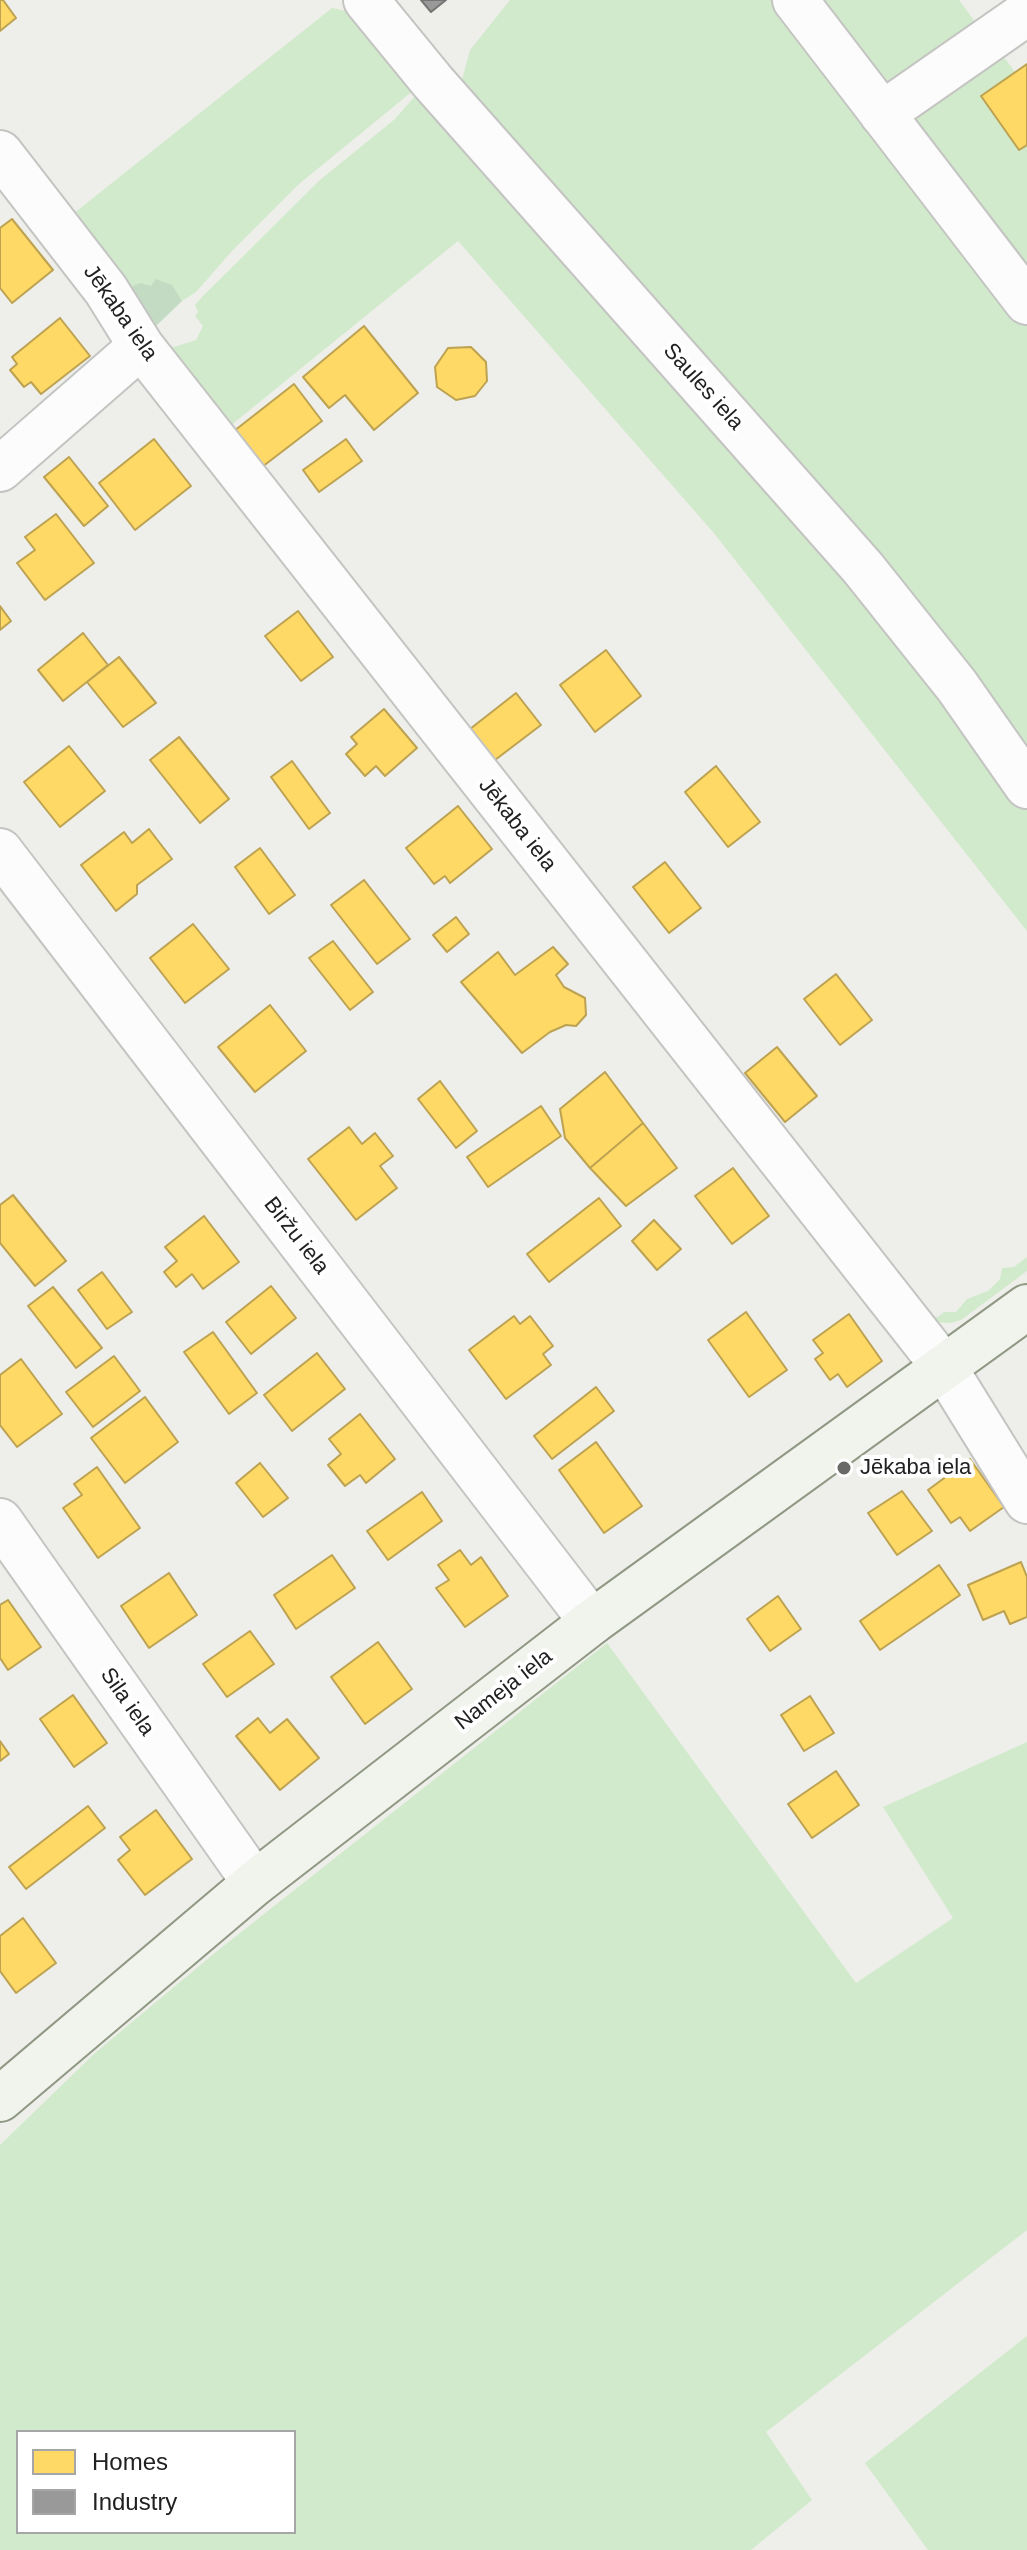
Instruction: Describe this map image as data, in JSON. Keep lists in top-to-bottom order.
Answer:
{
  "streets": {
    "street": [
      "Jēkaba iela",
      "Saules iela",
      "Biržu iela",
      "Nameja iela",
      "Sila iela"
    ]
  },
  "crossings": [
    ["Jēkaba iela", "Nameja iela"],
    ["Biržu iela", "Nameja iela"],
    ["Nameja iela", "Sila iela"]
  ],
  "places": ["Jēkaba iela"],
  "legend": ["Homes", "Industry"]
}
